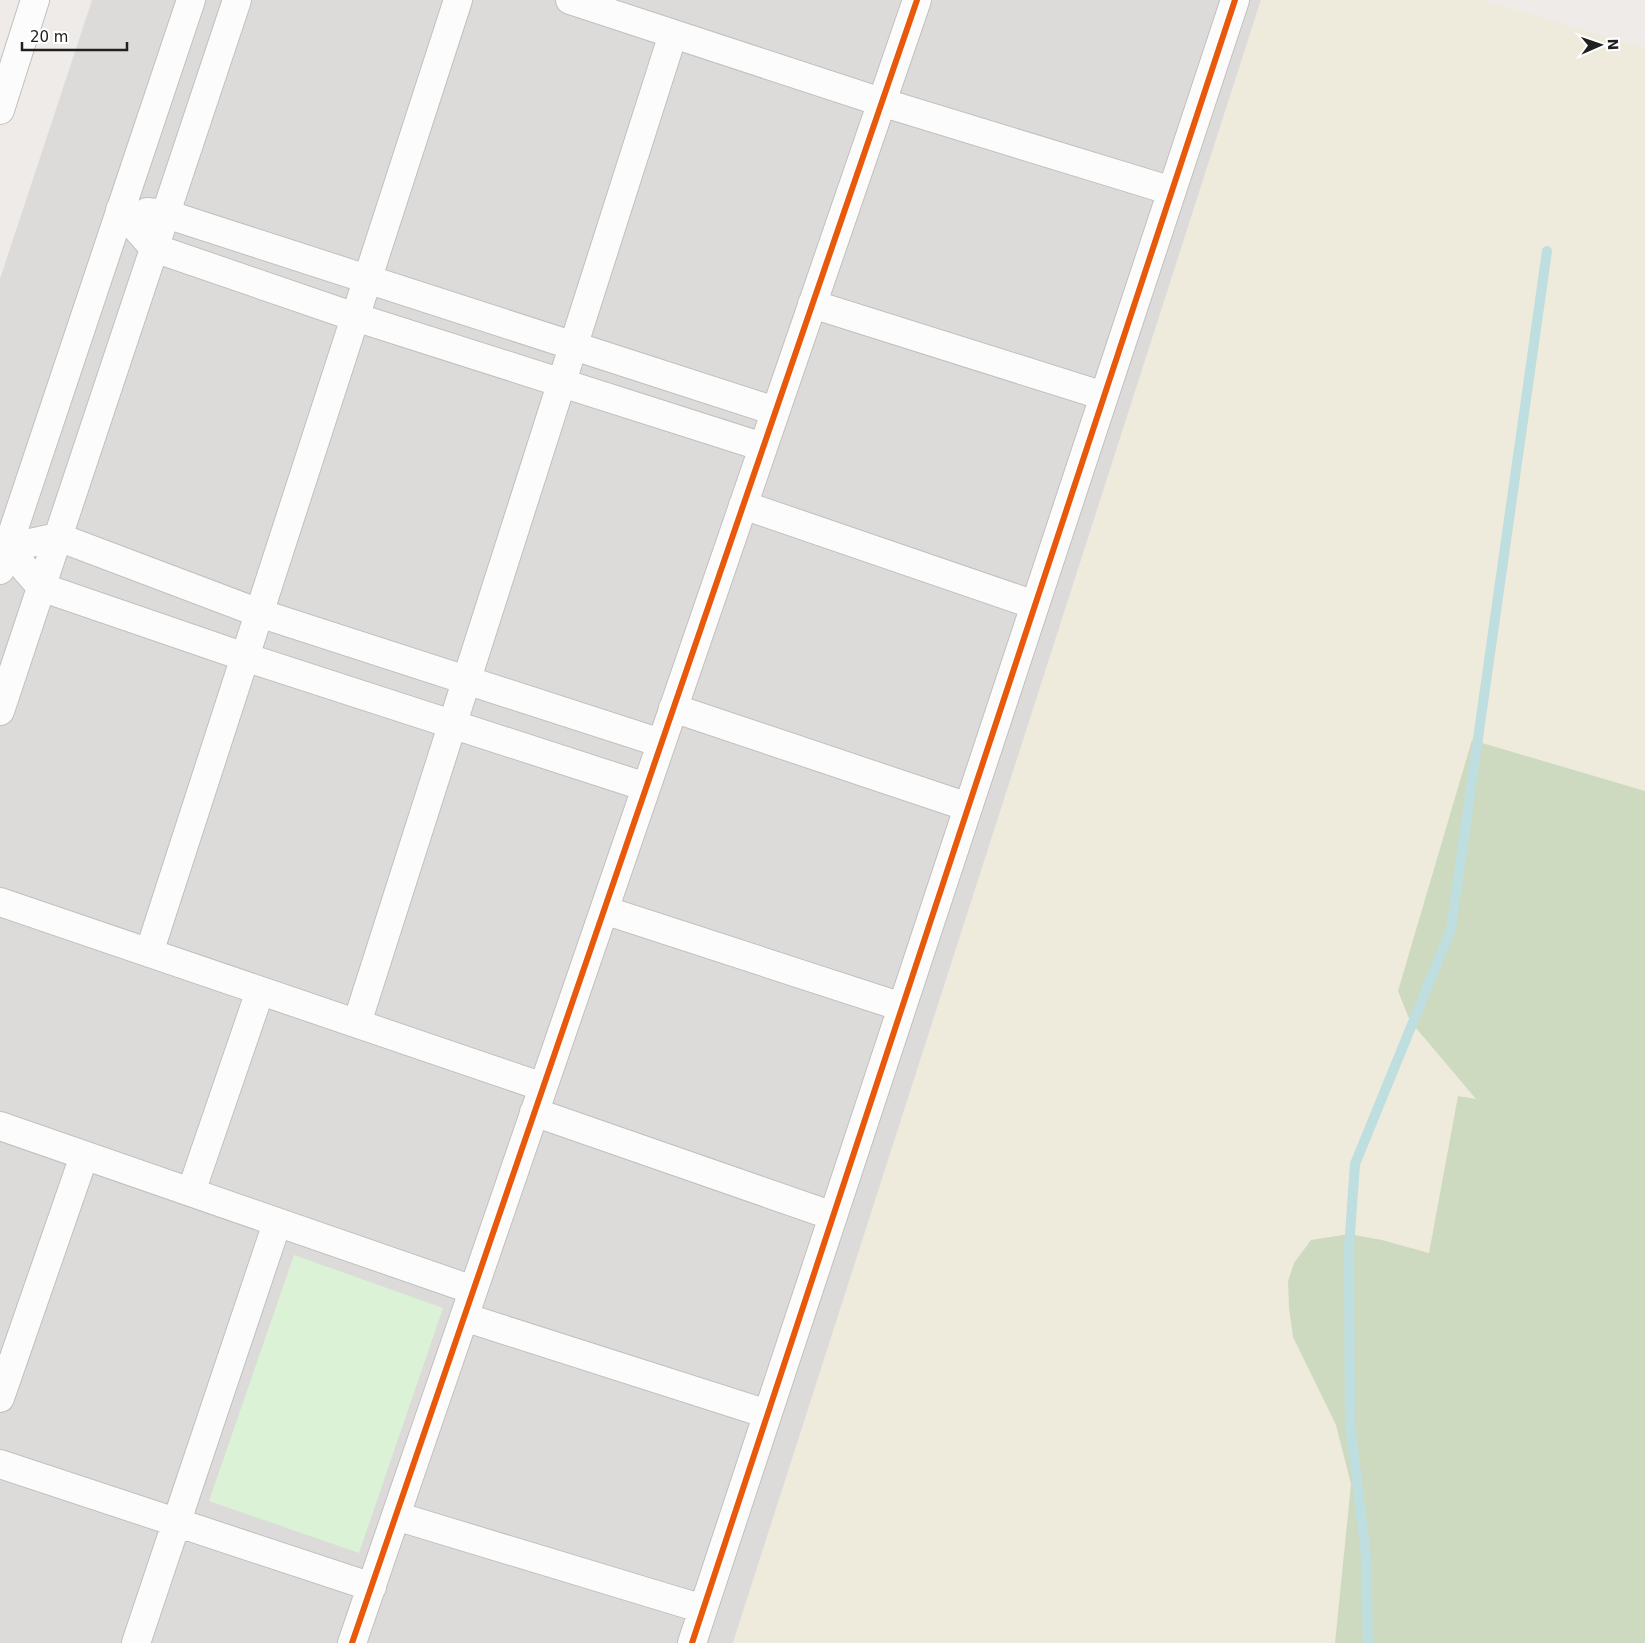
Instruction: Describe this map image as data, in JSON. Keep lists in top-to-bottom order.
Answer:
{
  "scale_bar": "20 m",
  "north": "right"
}
